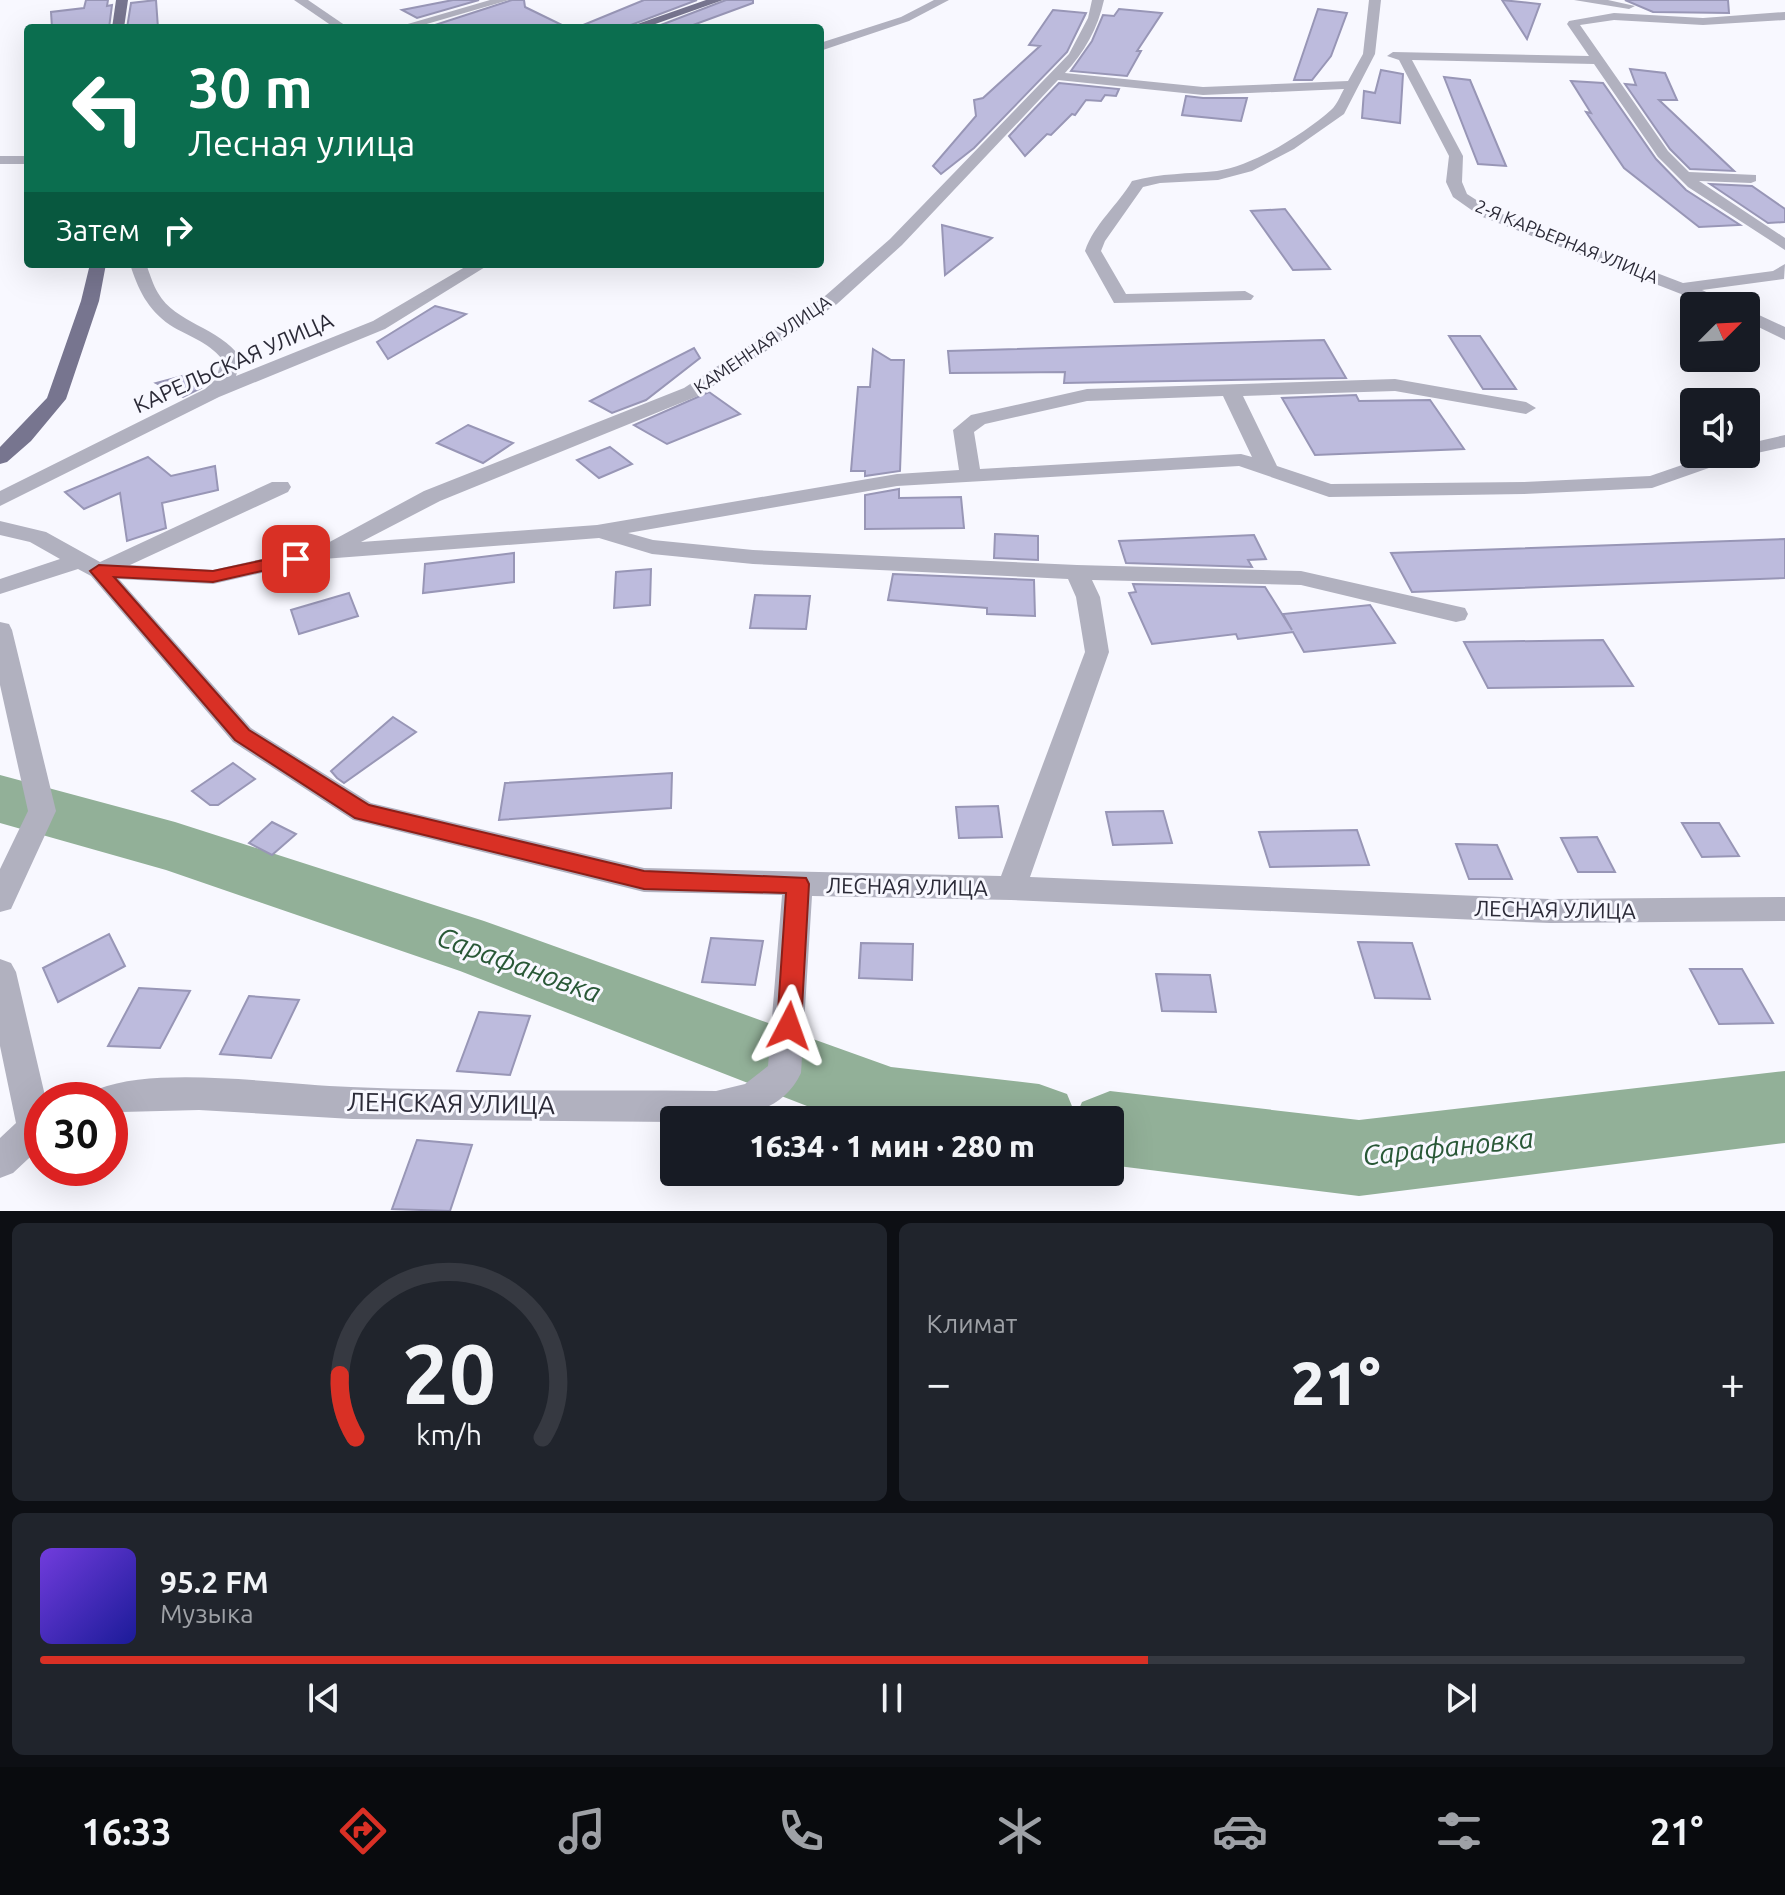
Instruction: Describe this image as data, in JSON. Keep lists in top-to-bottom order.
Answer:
{
  "streets": {
    "street": [
      "2-Я КАРЬЕРНАЯ УЛИЦА",
      "КАМЕННАЯ УЛИЦА",
      "КАРЕЛЬСКАЯ УЛИЦА",
      "ЛЕСНАЯ УЛИЦА",
      "ЛЕНСКАЯ УЛИЦА"
    ]
  },
  "crossings": [
    ["ЛЕСНАЯ УЛИЦА", "ЛЕНСКАЯ УЛИЦА"]
  ],
  "water": ["Сарафановка"],
  "north": "top right",
  "page": {
    "turn": ["30 m", "Лесная улица"],
    "then": "Затем",
    "limit": "30",
    "trip": "16:34 · 1 мин · 280 m",
    "tile": "Климат",
    "heat": ["−", "21°", "+"],
    "song": ["95.2 FM", "Музыка"],
    "tabs": ["16:33", "21°"],
    "gauge": ["20", "km/h"]
  }
}
